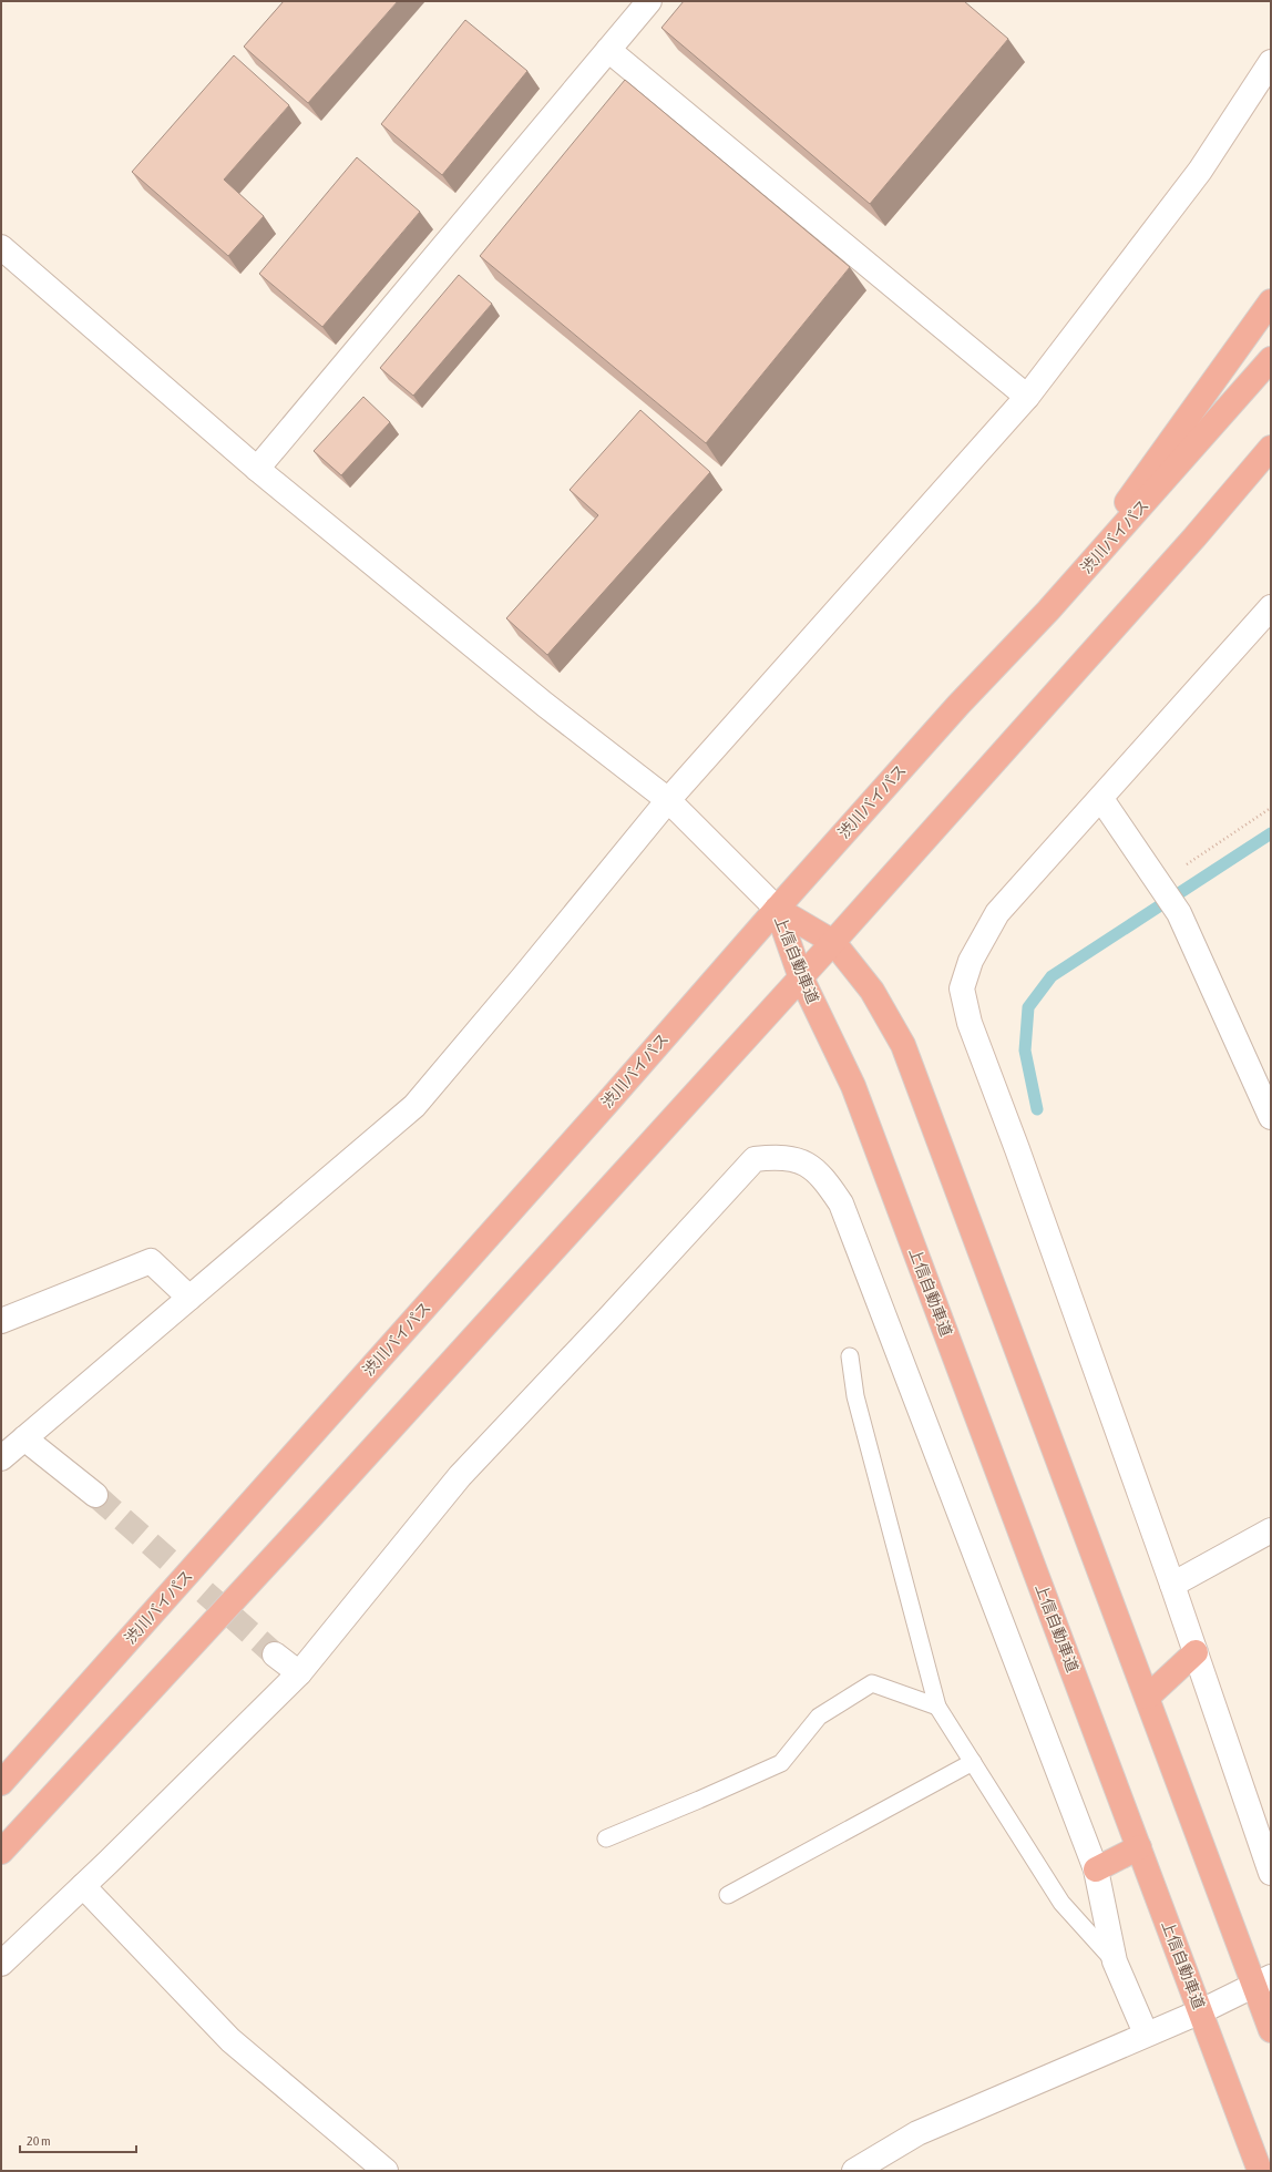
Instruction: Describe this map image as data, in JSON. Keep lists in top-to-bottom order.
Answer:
{
  "streets": {
    "highway": ["渋川バイパス", "上信自動車道"]
  },
  "crossings": [
    ["渋川バイパス", "上信自動車道"]
  ],
  "scale_bar": "20 m"
}
